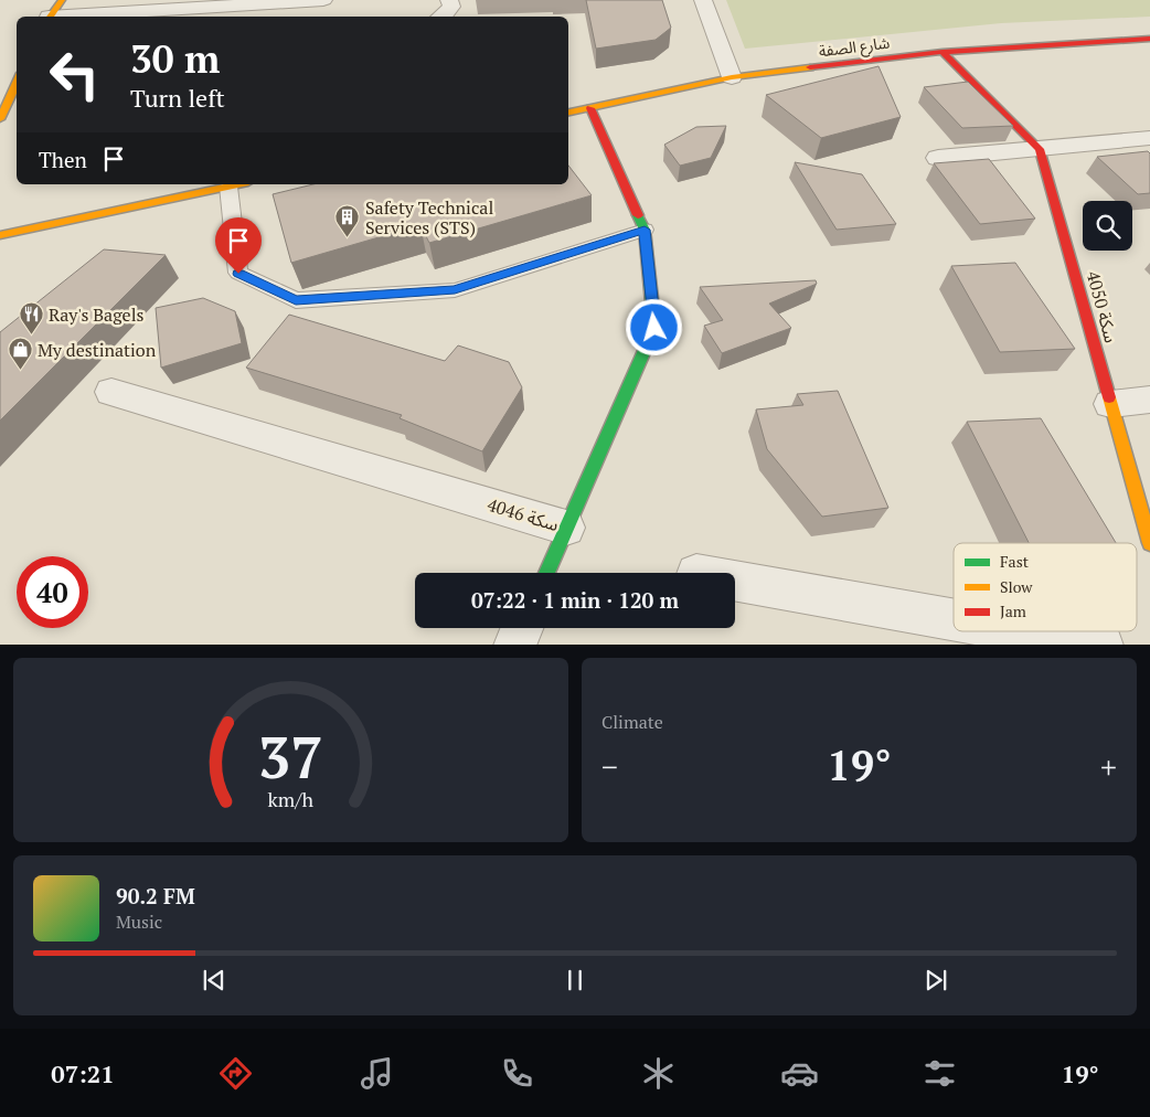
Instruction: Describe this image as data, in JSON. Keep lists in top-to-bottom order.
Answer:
{
  "streets": {
    "street": ["شارع الصفة", "سكة 4050", "سكة 4046"]
  },
  "crossings": [
    ["شارع الصفة", "سكة 4050"],
    ["شارع الصفة", "سكة 4046"]
  ],
  "places": {
    "building": ["Safety Technical Services (STS)"],
    "restaurant": ["Ray's Bagels"],
    "shop": ["My destination"]
  },
  "legend": ["Fast", "Slow", "Jam"],
  "page": {
    "turn": ["30 m", "Turn left"],
    "then": "Then",
    "limit": "40",
    "trip": "07:22 · 1 min · 120 m",
    "tile": "Climate",
    "heat": ["−", "19°", "+"],
    "song": ["90.2 FM", "Music"],
    "tabs": ["07:21", "19°"],
    "gauge": ["37", "km/h"]
  }
}
